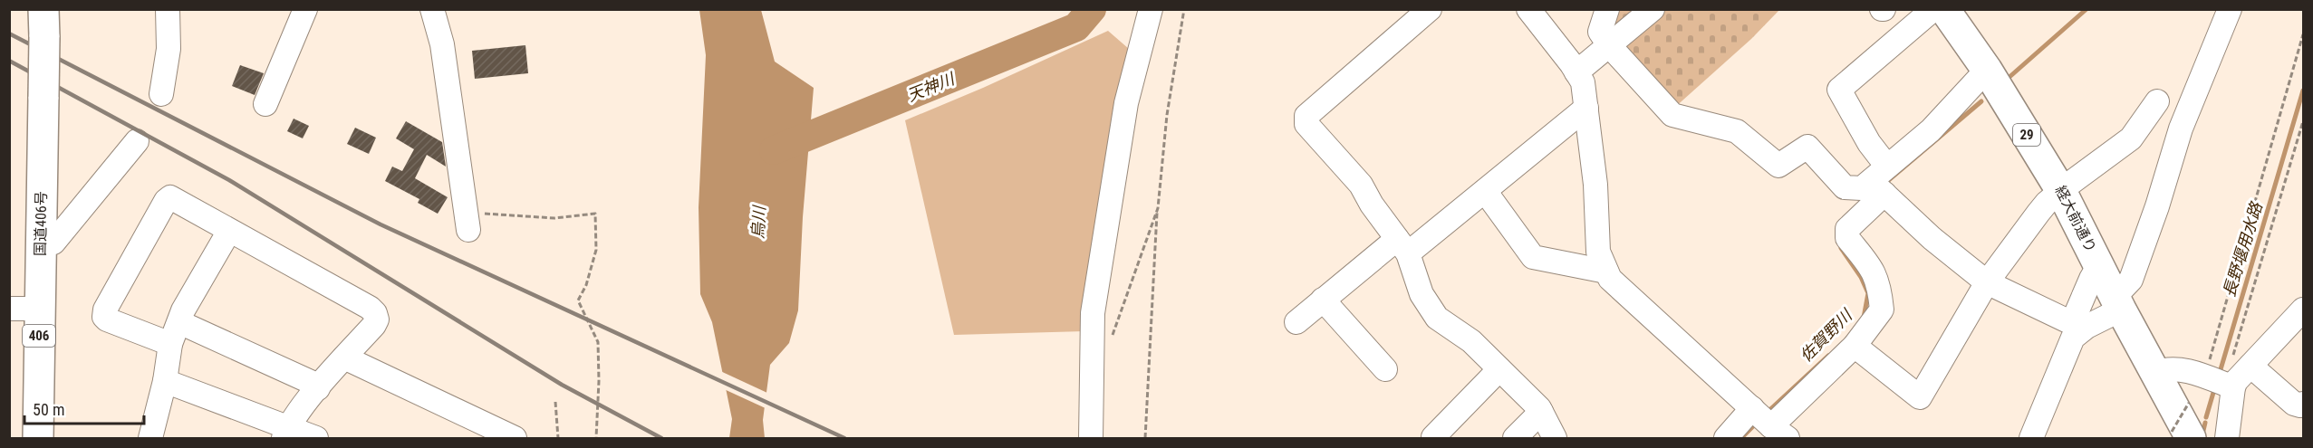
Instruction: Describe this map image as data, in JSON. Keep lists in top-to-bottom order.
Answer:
{
  "streets": {
    "main road": [
      "29",
      "経大前通り",
      "国道406号",
      "406"
    ]
  },
  "water": [
    "天神川",
    "烏川",
    "長野堰用水路",
    "佐賀野川"
  ],
  "scale_bar": "50 m"
}
